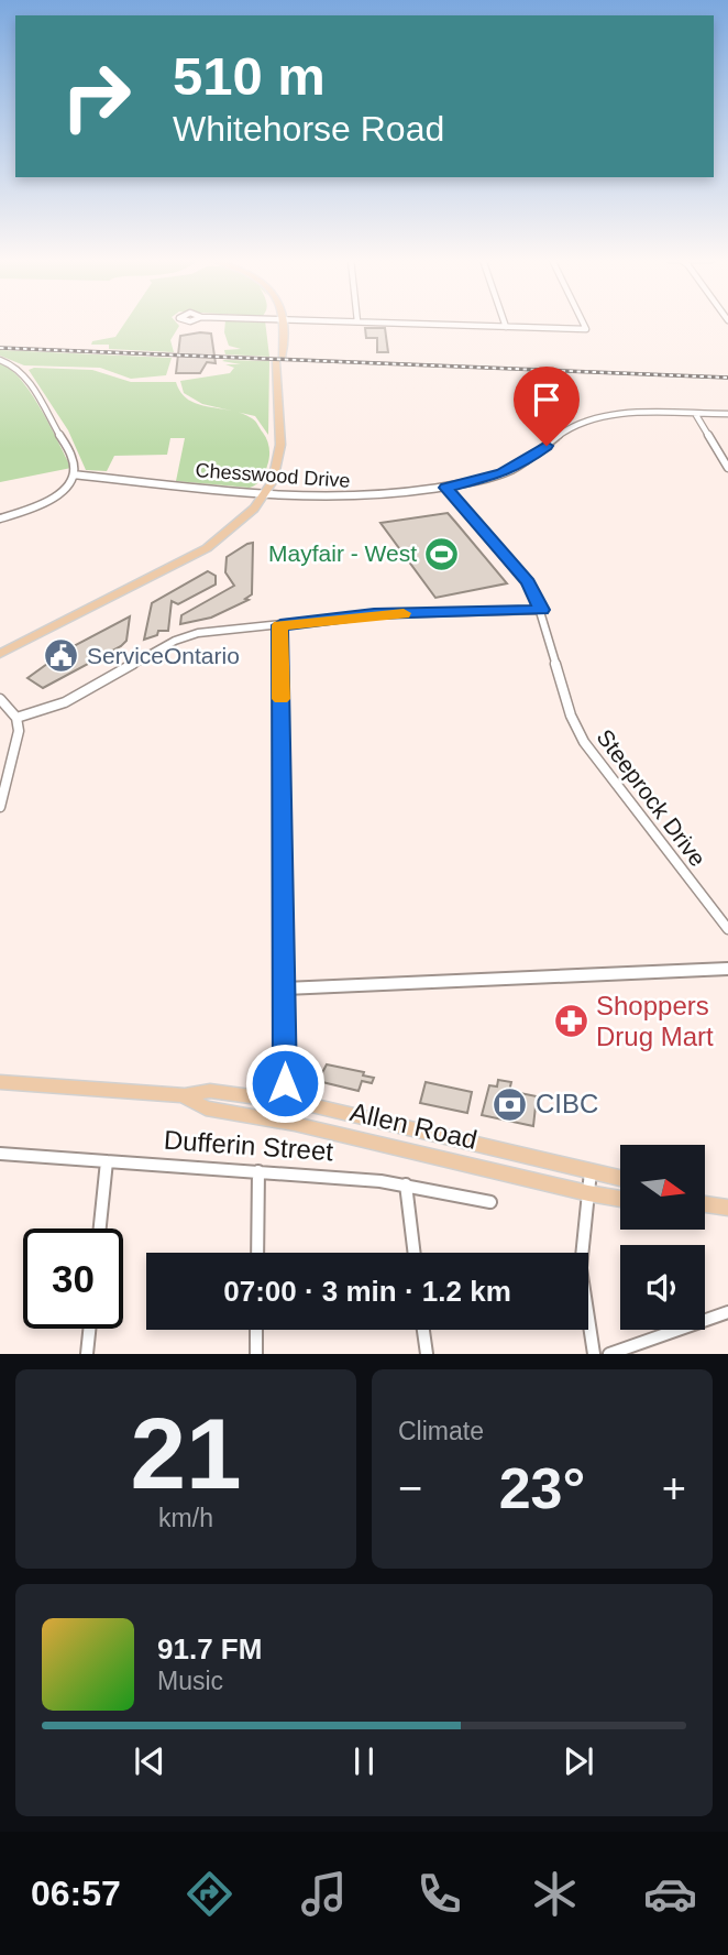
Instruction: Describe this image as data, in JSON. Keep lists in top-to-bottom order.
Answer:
{
  "streets": {
    "main road": ["Allen Road"],
    "street": ["Chesswood Drive", "Steeprock Drive", "Dufferin Street"]
  },
  "crossings": [
    ["Chesswood Drive", "Steeprock Drive"]
  ],
  "places": {
    "sports": ["Mayfair - West"],
    "public building": ["ServiceOntario"],
    "pharmacy": ["Shoppers Drug Mart"],
    "bank": ["CIBC"]
  },
  "north": "right",
  "page": {
    "turn": ["510 m", "Whitehorse Road"],
    "limit": "30",
    "trip": "07:00 · 3 min · 1.2 km",
    "tile": [
      ["21", "km/h"],
      "Climate"
    ],
    "heat": ["−", "23°", "+"],
    "song": ["91.7 FM", "Music"],
    "tabs": "06:57"
  }
}
